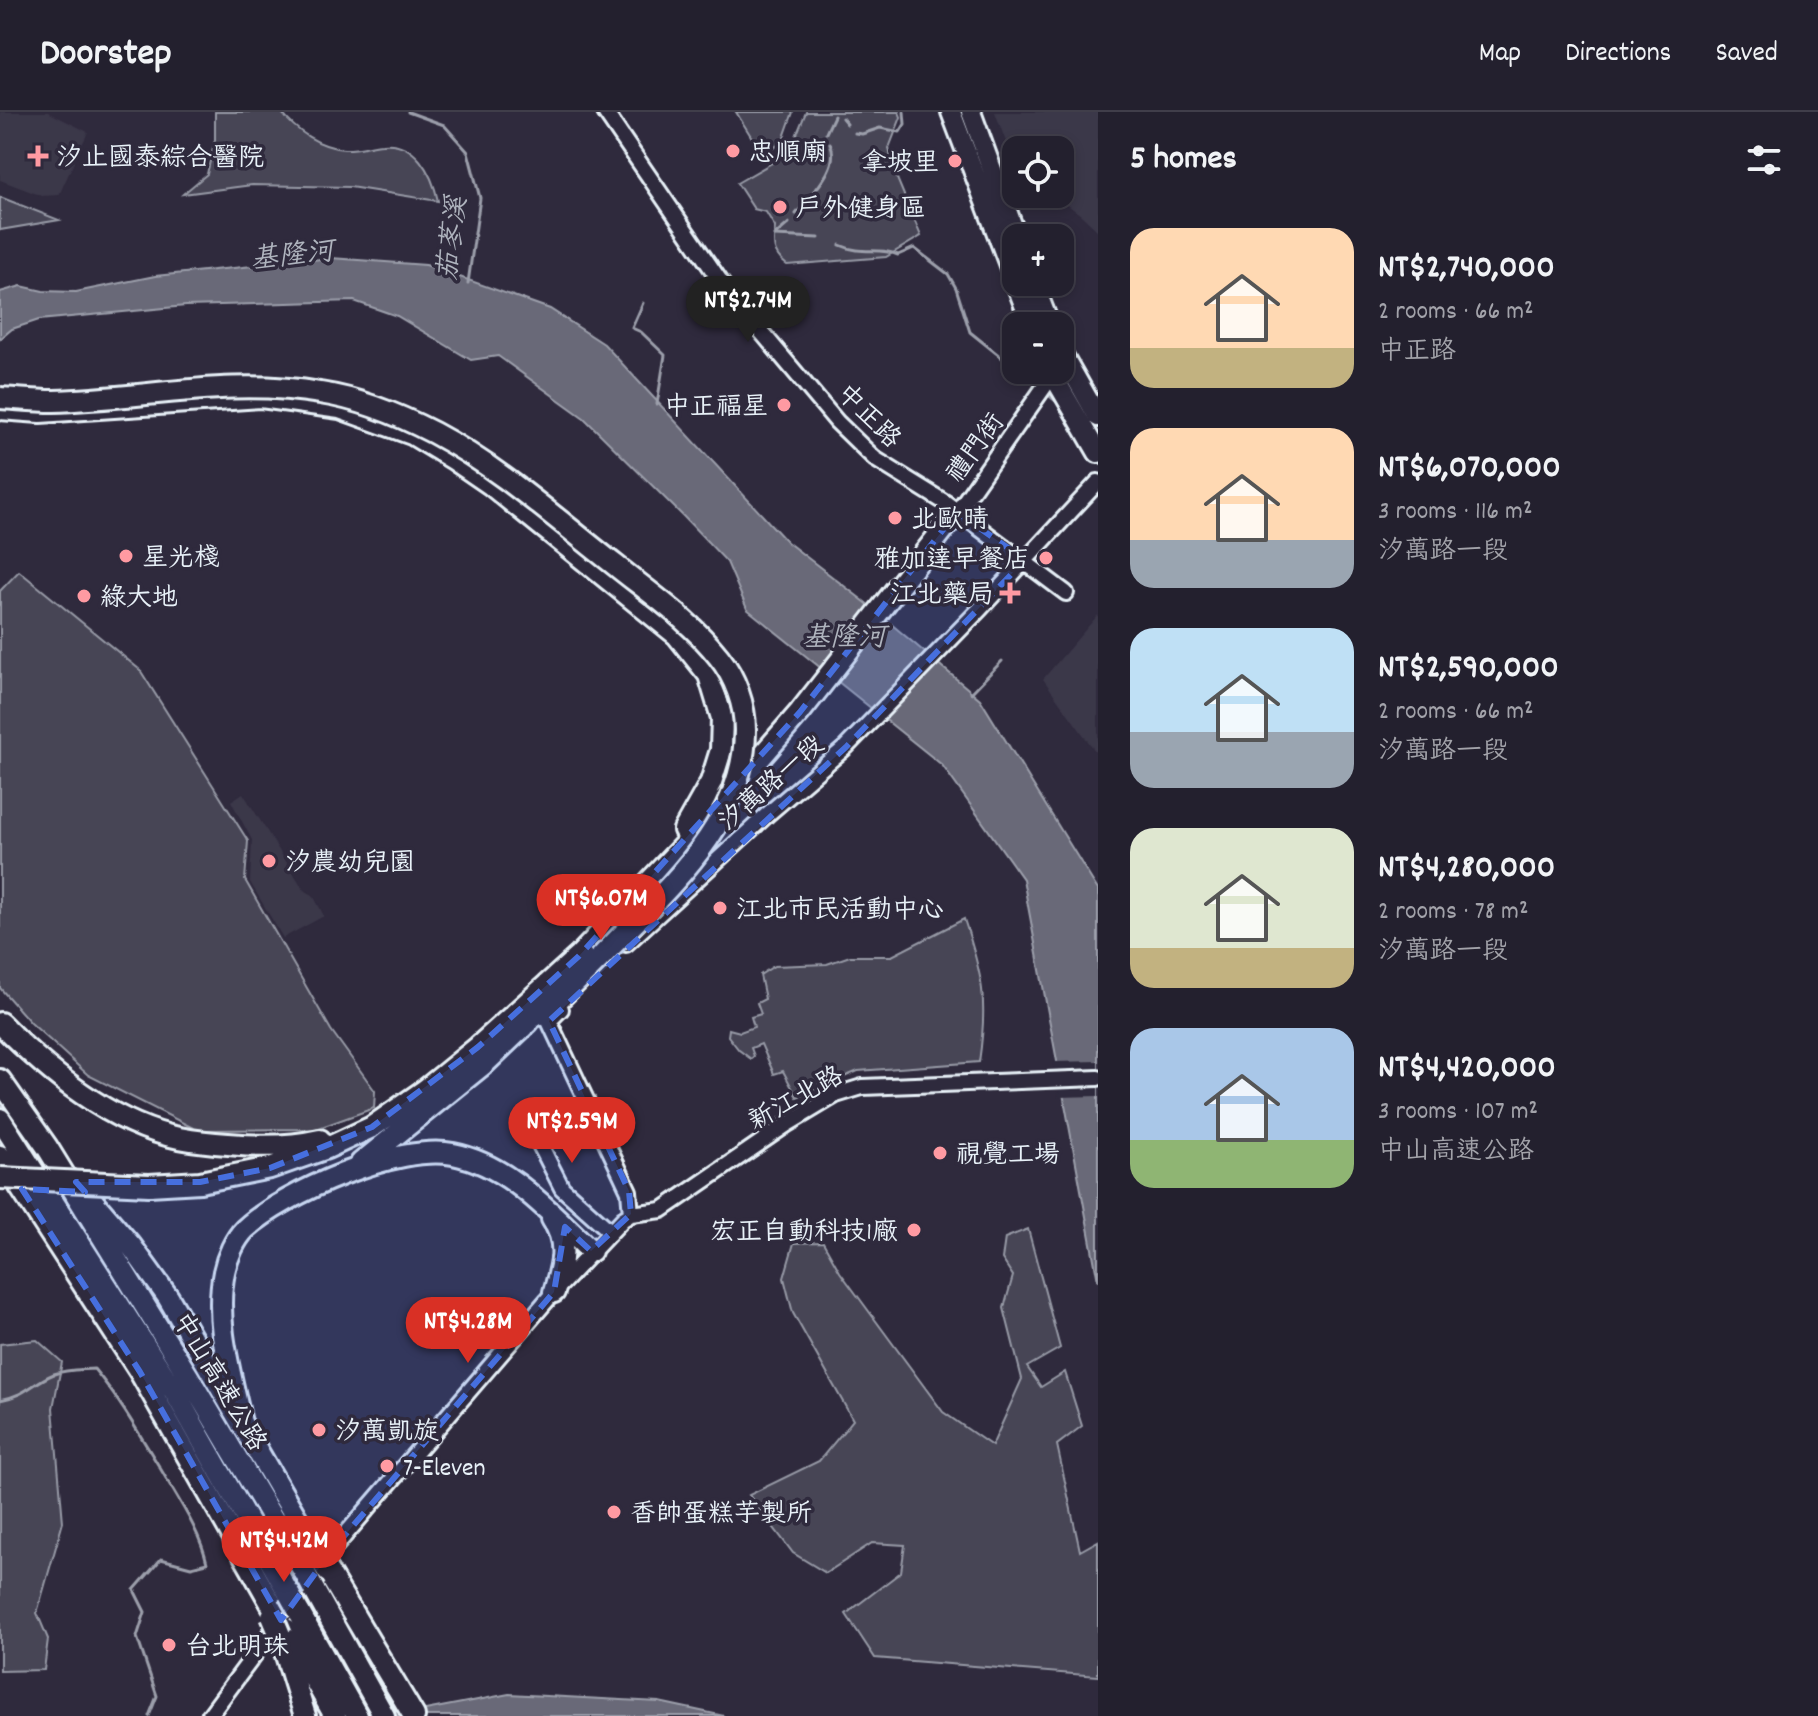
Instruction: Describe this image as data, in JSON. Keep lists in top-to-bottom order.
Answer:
{
  "streets": {
    "highway": ["中山高速公路"],
    "street": [
      "中正路",
      "禮門街",
      "汐萬路一段",
      "新江北路"
    ]
  },
  "crossings": [
    ["中正路", "禮門街"],
    ["中正路", "汐萬路一段"],
    ["汐萬路一段", "新江北路"]
  ],
  "water": ["茄苳溪", "基隆河"],
  "places": {
    "other": [
      "忠順廟",
      "拿坡里",
      "戶外健身區",
      "中正福星",
      "北歐晴",
      "星光棧",
      "雅加達早餐店",
      "綠大地",
      "汐農幼兒園",
      "江北市民活動中心",
      "視覺工場",
      "宏正自動科技1廠",
      "汐萬凱旋",
      "7-Eleven",
      "香帥蛋糕芋製所",
      "台北明珠"
    ],
    "health": ["汐止國泰綜合醫院", "江北藥局"]
  },
  "page": {
    "header": "Doorstep",
    "nav": ["Map", "Directions", "Saved"],
    "heading": "5 homes",
    "map_buttons": ["+", "−"],
    "list": [
      {
        "name": "NT$2,740,000",
        "note": "2 rooms · 66 m² · 中正路"
      },
      {
        "name": "NT$6,070,000",
        "note": "3 rooms · 116 m² · 汐萬路一段"
      },
      {
        "name": "NT$2,590,000",
        "note": "2 rooms · 66 m² · 汐萬路一段"
      },
      {
        "name": "NT$4,280,000",
        "note": "2 rooms · 78 m² · 汐萬路一段"
      },
      {
        "name": "NT$4,420,000",
        "note": "3 rooms · 107 m² · 中山高速公路"
      }
    ],
    "price": [
      "NT$2.74M",
      "NT$6.07M",
      "NT$2.59M",
      "NT$4.28M",
      "NT$4.42M"
    ]
  }
}
